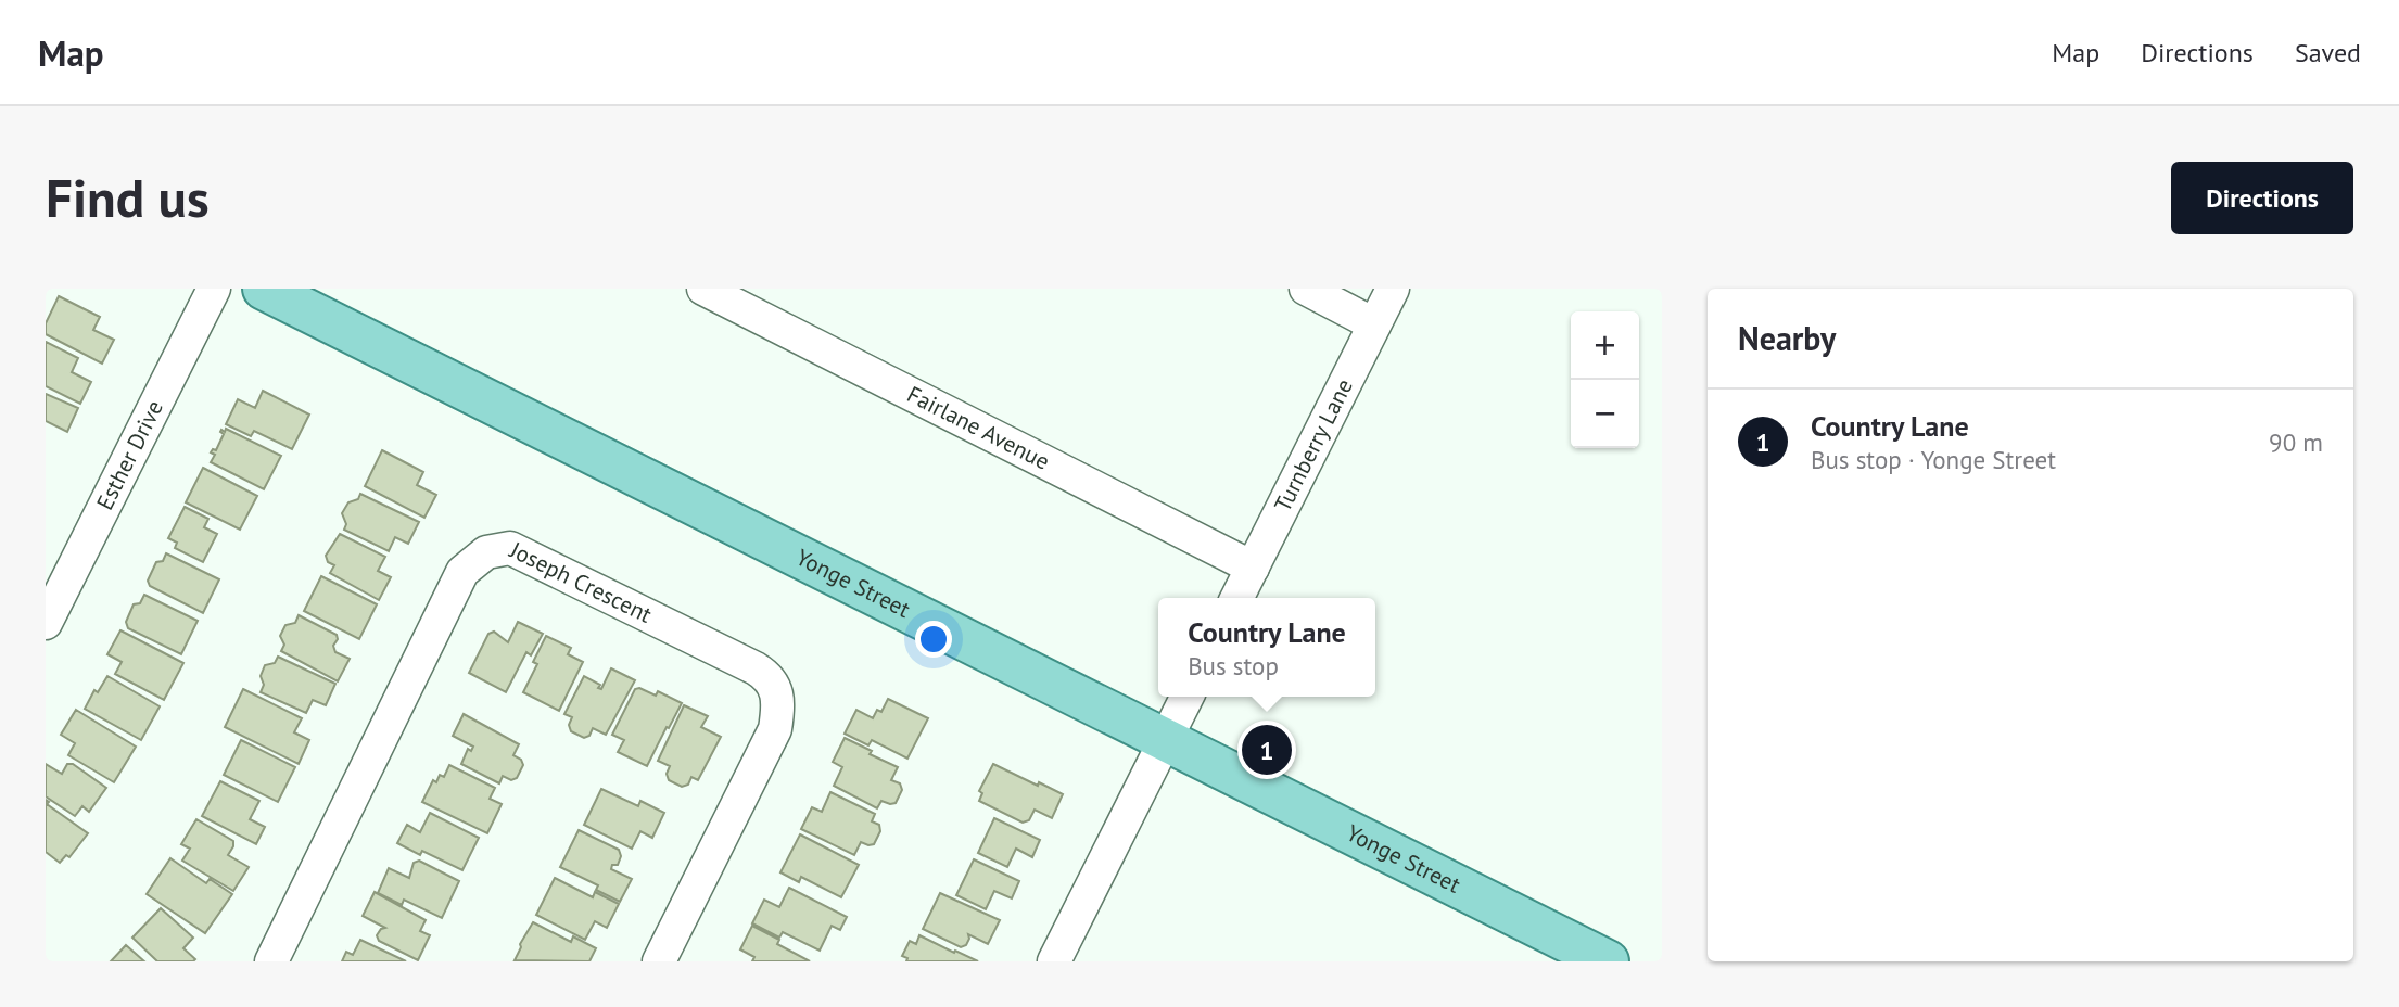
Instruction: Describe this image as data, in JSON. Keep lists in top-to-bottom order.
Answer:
{
  "streets": {
    "main road": ["Yonge Street"],
    "street": [
      "Fairlane Avenue",
      "Turnberry Lane",
      "Esther Drive",
      "Joseph Crescent"
    ]
  },
  "crossings": [
    ["Fairlane Avenue", "Turnberry Lane"]
  ],
  "page": {
    "header": "Map",
    "nav": ["Map", "Directions", "Saved"],
    "buttons": "Directions",
    "title": "Find us",
    "heading": "Nearby",
    "map_buttons": ["+", "−"],
    "list": [
      {
        "mark": "1",
        "name": "Country Lane",
        "note": "Bus stop · Yonge Street",
        "value": "90 m"
      }
    ],
    "popup": ["Country Lane", "Bus stop"],
    "pins": "1"
  }
}
